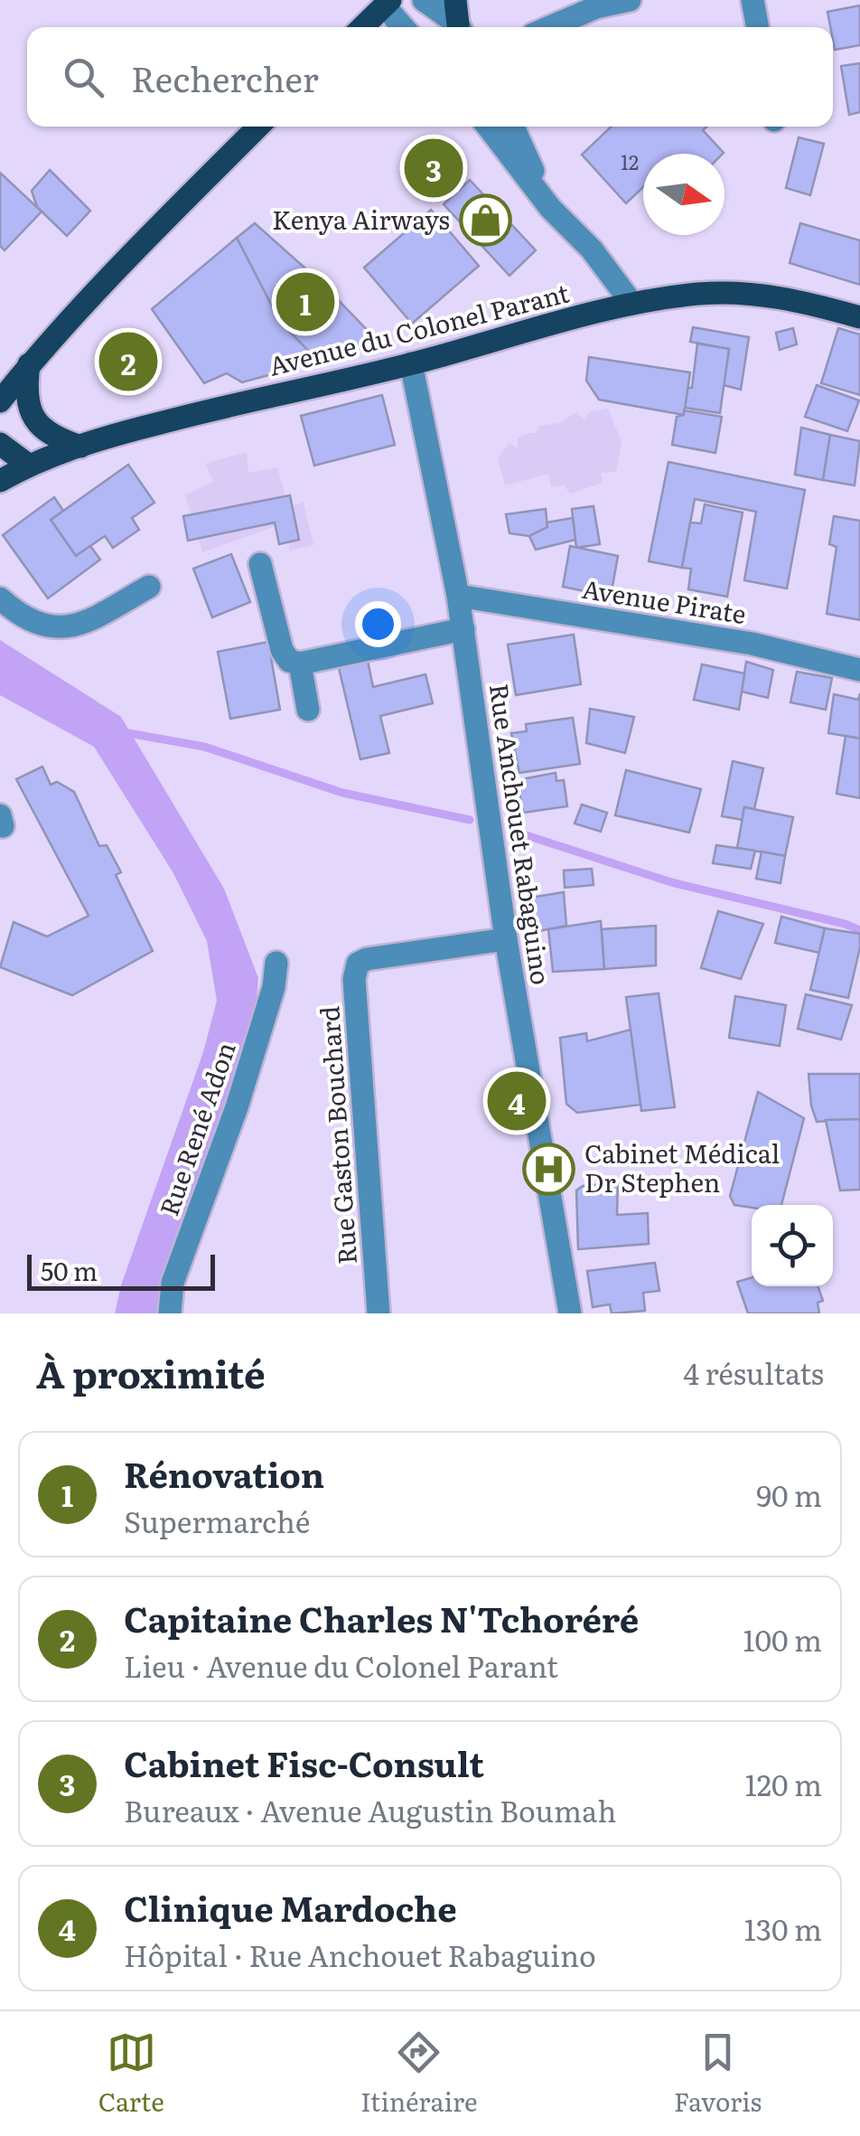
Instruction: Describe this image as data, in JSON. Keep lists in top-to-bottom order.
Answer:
{
  "streets": {
    "main road": ["Avenue du Colonel Parant"],
    "street": [
      "Avenue Pirate",
      "Rue Anchouet Rabaguino",
      "Rue René Adon",
      "Rue Gaston Bouchard"
    ]
  },
  "crossings": [
    ["Avenue du Colonel Parant", "Rue Anchouet Rabaguino"],
    ["Avenue Pirate", "Rue Anchouet Rabaguino"],
    ["Rue Anchouet Rabaguino", "Rue Gaston Bouchard"]
  ],
  "places": {
    "shop": ["Kenya Airways"],
    "hospital": ["Cabinet Médical Dr Stephen"]
  },
  "house_numbers": ["12"],
  "scale_bar": "50 m",
  "north": "right",
  "page": {
    "search": "Rechercher",
    "pins": [
      "3",
      "1",
      "2",
      "4"
    ],
    "scale": "50 m",
    "heading": ["À proximité", "4 résultats"],
    "list": [
      {
        "mark": "1",
        "name": "Rénovation",
        "note": "Supermarché",
        "value": "90 m"
      },
      {
        "mark": "2",
        "name": "Capitaine Charles N'Tchoréré",
        "note": "Lieu · Avenue du Colonel Parant",
        "value": "100 m"
      },
      {
        "mark": "3",
        "name": "Cabinet Fisc-Consult",
        "note": "Bureaux · Avenue Augustin Boumah",
        "value": "120 m"
      },
      {
        "mark": "4",
        "name": "Clinique Mardoche",
        "note": "Hôpital · Rue Anchouet Rabaguino",
        "value": "130 m"
      }
    ],
    "nav": ["Carte", "Itinéraire", "Favoris"]
  }
}
